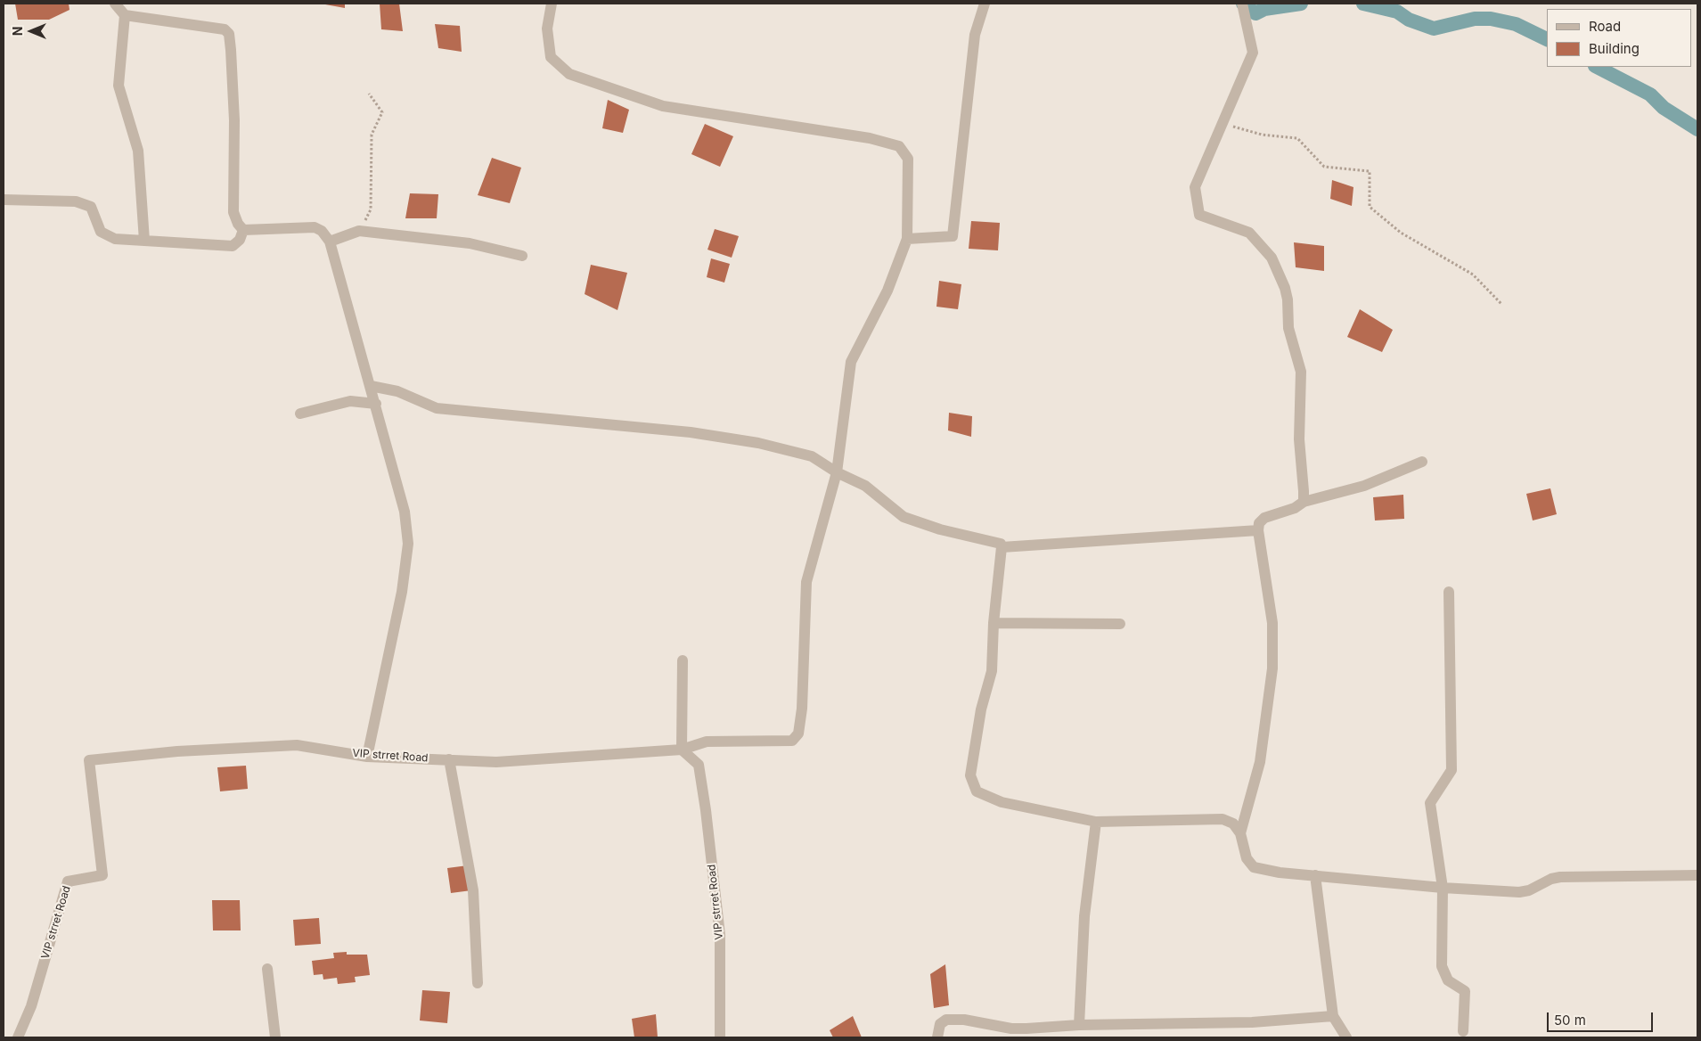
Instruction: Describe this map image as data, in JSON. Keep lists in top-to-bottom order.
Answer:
{
  "streets": {
    "street": ["VIP strret Road"]
  },
  "legend": ["Road", "Building"],
  "scale_bar": "50 m",
  "north": "left"
}
